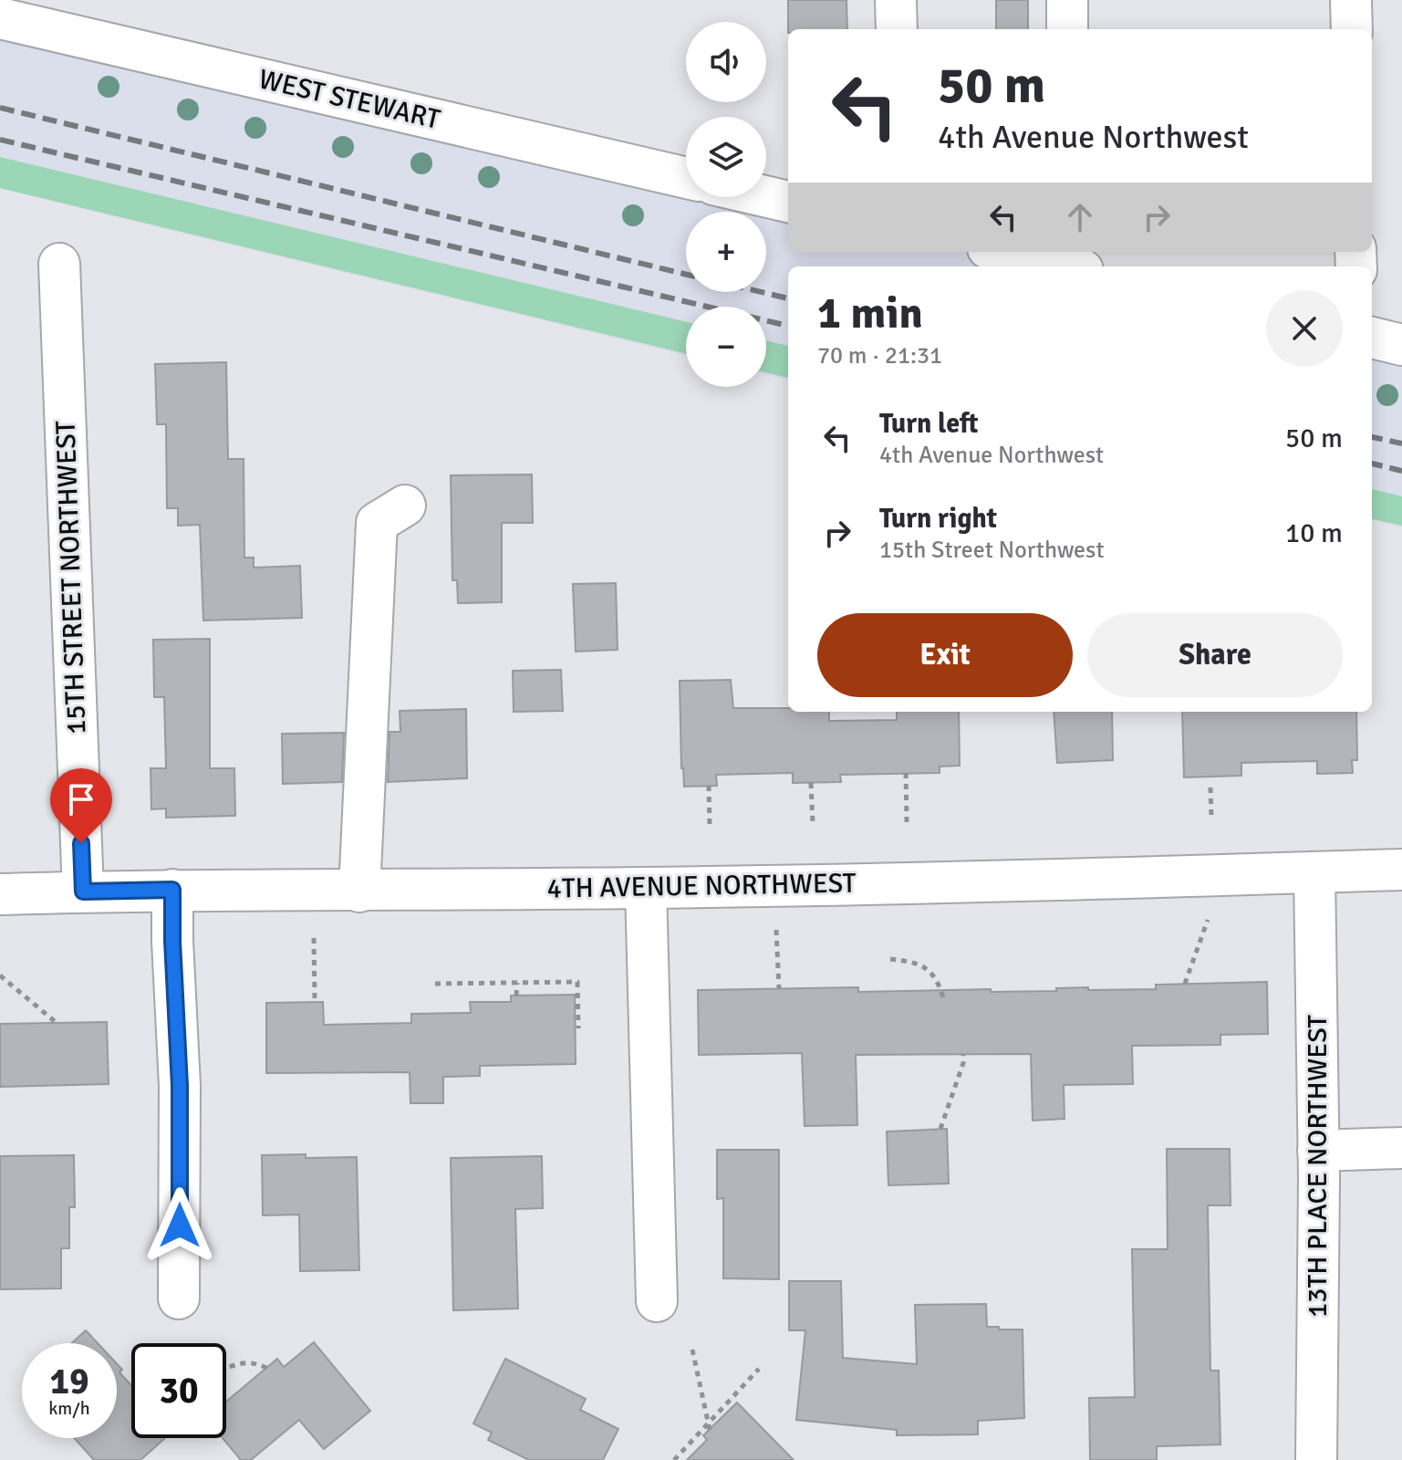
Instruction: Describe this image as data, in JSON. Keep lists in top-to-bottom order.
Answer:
{
  "streets": {
    "street": [
      "WEST STEWART",
      "15TH STREET NORTHWEST",
      "4TH AVENUE NORTHWEST",
      "13TH PLACE NORTHWEST"
    ]
  },
  "crossings": [
    ["15TH STREET NORTHWEST", "4TH AVENUE NORTHWEST"],
    ["4TH AVENUE NORTHWEST", "13TH PLACE NORTHWEST"]
  ],
  "page": {
    "map_buttons": ["+", "−"],
    "turn": ["50 m", "4th Avenue Northwest"],
    "heading": ["1 min", "70 m · 21:31"],
    "list": [
      {
        "name": "Turn left",
        "note": "4th Avenue Northwest",
        "value": "50 m"
      },
      {
        "name": "Turn right",
        "note": "15th Street Northwest",
        "value": "10 m"
      }
    ],
    "buttons": ["Exit", "Share"],
    "speed": "19 km/h",
    "limit": "30"
  }
}
